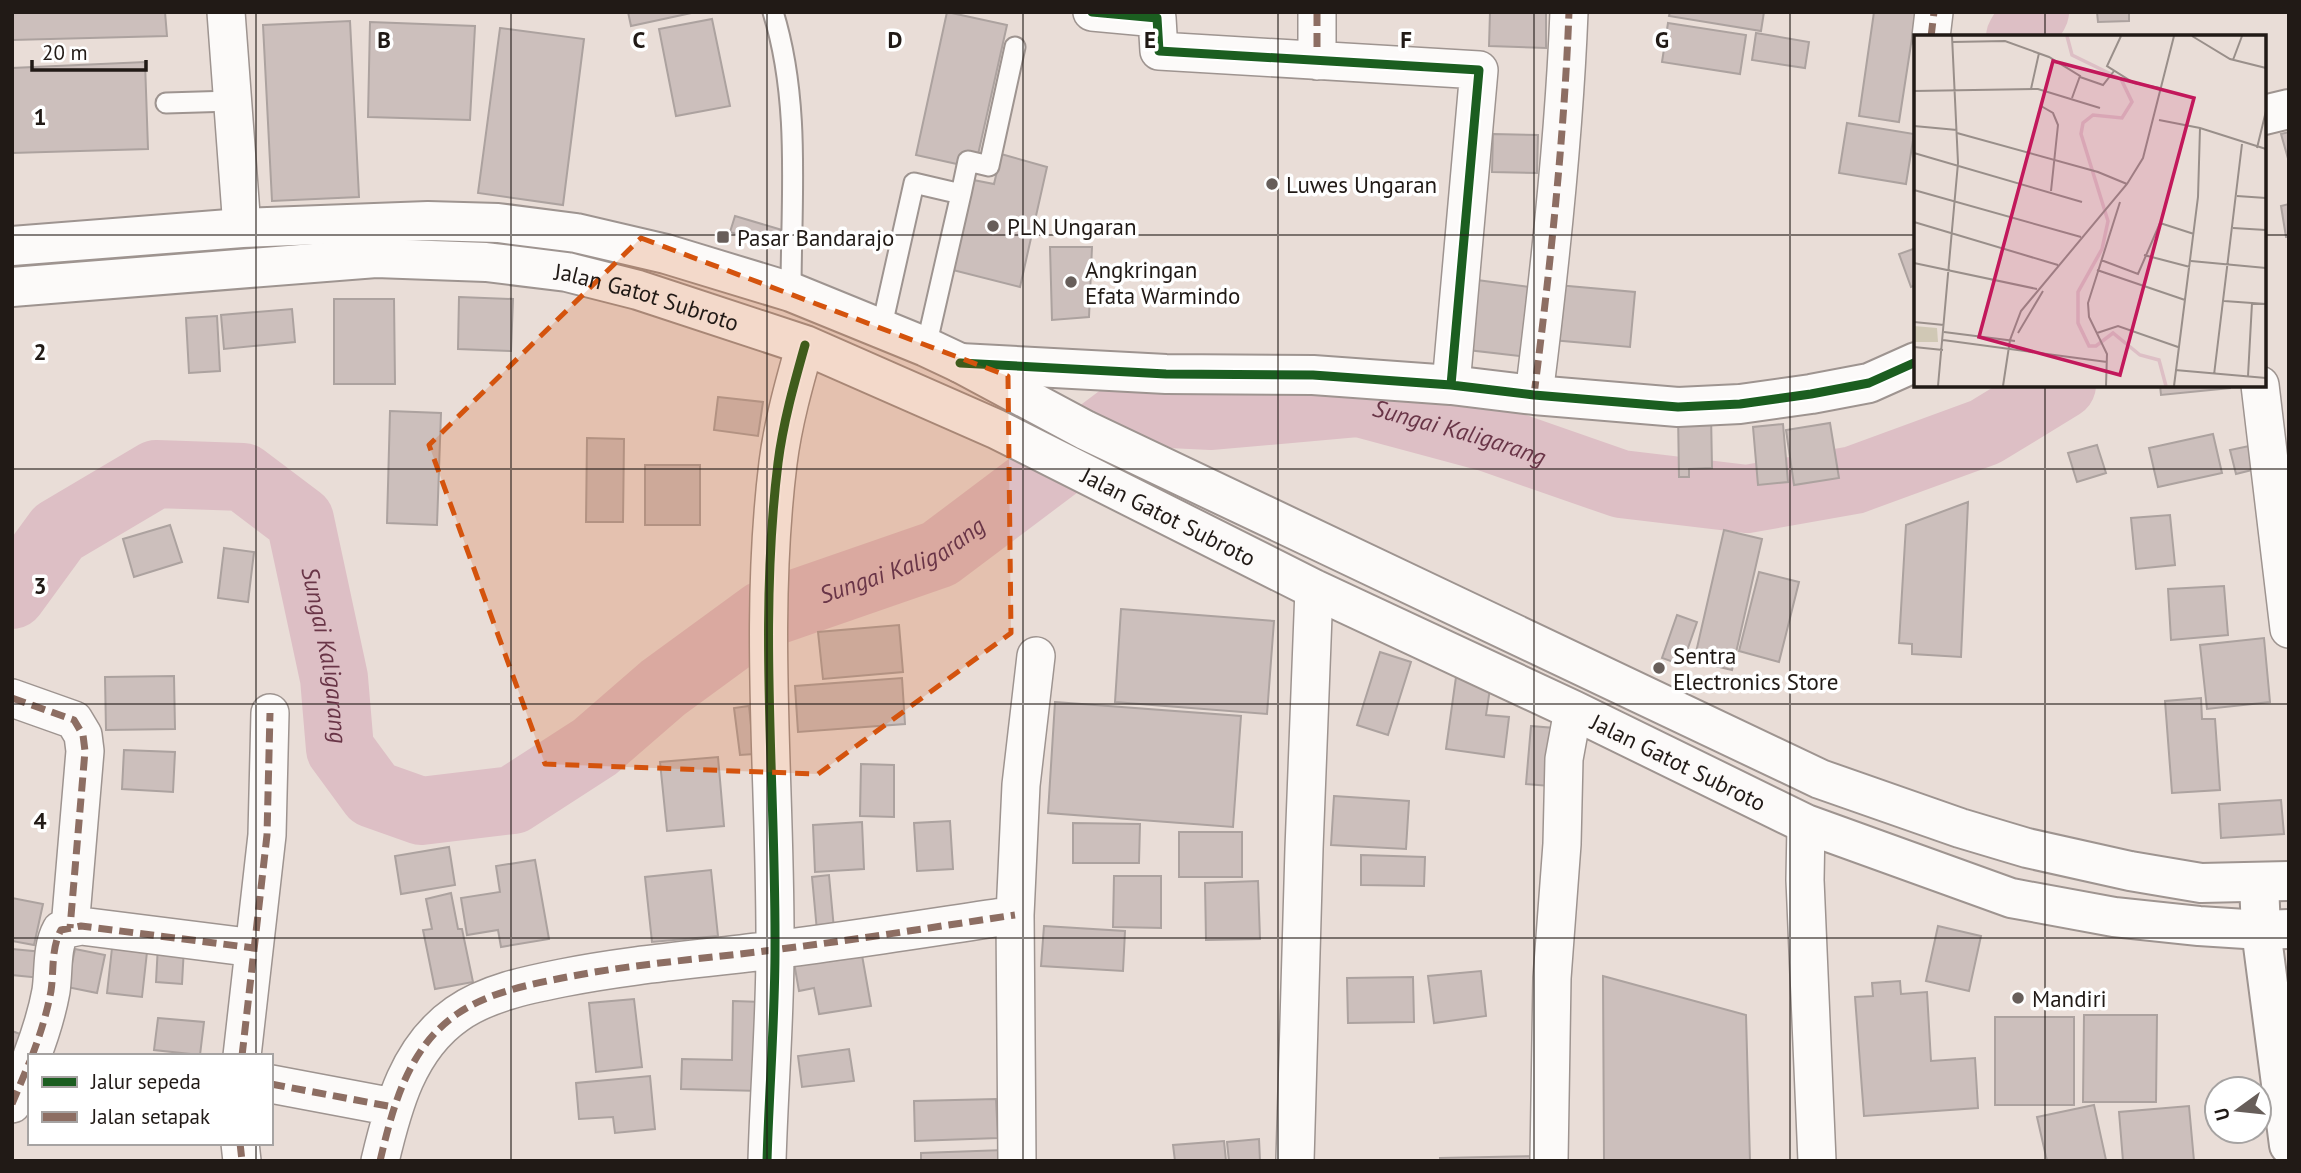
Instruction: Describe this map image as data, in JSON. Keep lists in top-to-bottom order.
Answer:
{
  "streets": {
    "main road": ["Jalan Gatot Subroto"]
  },
  "water": ["Sungai Kaligarang"],
  "places": {
    "other": [
      "Luwes Ungaran",
      "PLN Ungaran",
      "Angkringan Efata Warmindo",
      "Sentra Electronics Store",
      "Mandiri"
    ],
    "transit": ["Pasar Bandarajo"]
  },
  "legend": ["Jalur sepeda", "Jalan setapak"],
  "scale_bar": "20 m",
  "north": "left",
  "grid": {
    "columns": [
      "B",
      "C",
      "D",
      "E",
      "F",
      "G"
    ],
    "rows": [
      "1",
      "2",
      "3",
      "4"
    ]
  }
}
